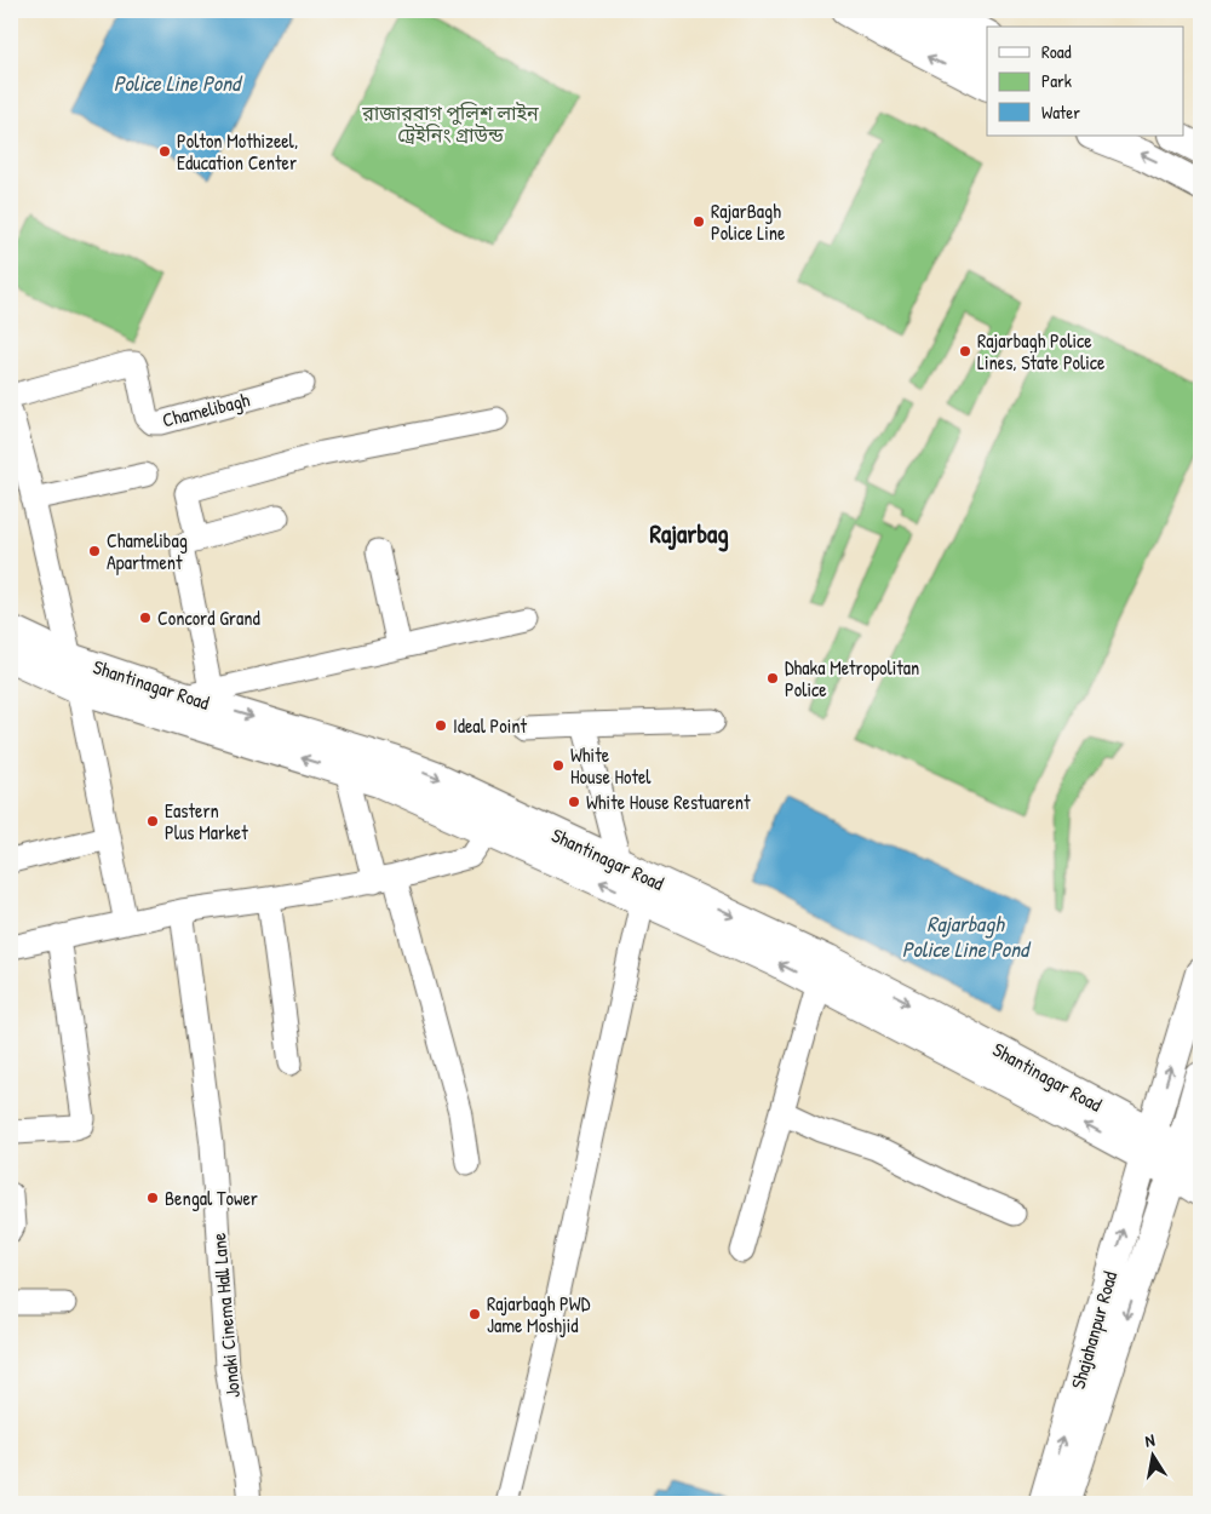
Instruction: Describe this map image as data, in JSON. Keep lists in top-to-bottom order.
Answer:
{
  "streets": {
    "main road": ["Shantinagar Road", "Shajahanpur Road"],
    "street": ["Chamelibagh", "Jonaki Cinema Hall Lane"]
  },
  "crossings": [
    ["Shantinagar Road", "Shajahanpur Road"]
  ],
  "districts": ["Rajarbag"],
  "water": ["Police Line Pond", "Rajarbagh Police Line Pond"],
  "parks": ["রাজারবাগ পুলিশ লাইন ট্রেইনিং গ্রাউন্ড"],
  "places": [
    "Polton Mothizeel, Education Center",
    "RajarBagh Police Line",
    "Rajarbagh Police Lines, State Police",
    "Chamelibag Apartment",
    "Concord Grand",
    "Dhaka Metropolitan Police",
    "Ideal Point",
    "White House Hotel",
    "White House Restuarent",
    "Eastern Plus Market",
    "Bengal Tower",
    "Rajarbagh PWD Jame Moshjid"
  ],
  "legend": ["Road", "Park", "Water"],
  "north": "top"
}
